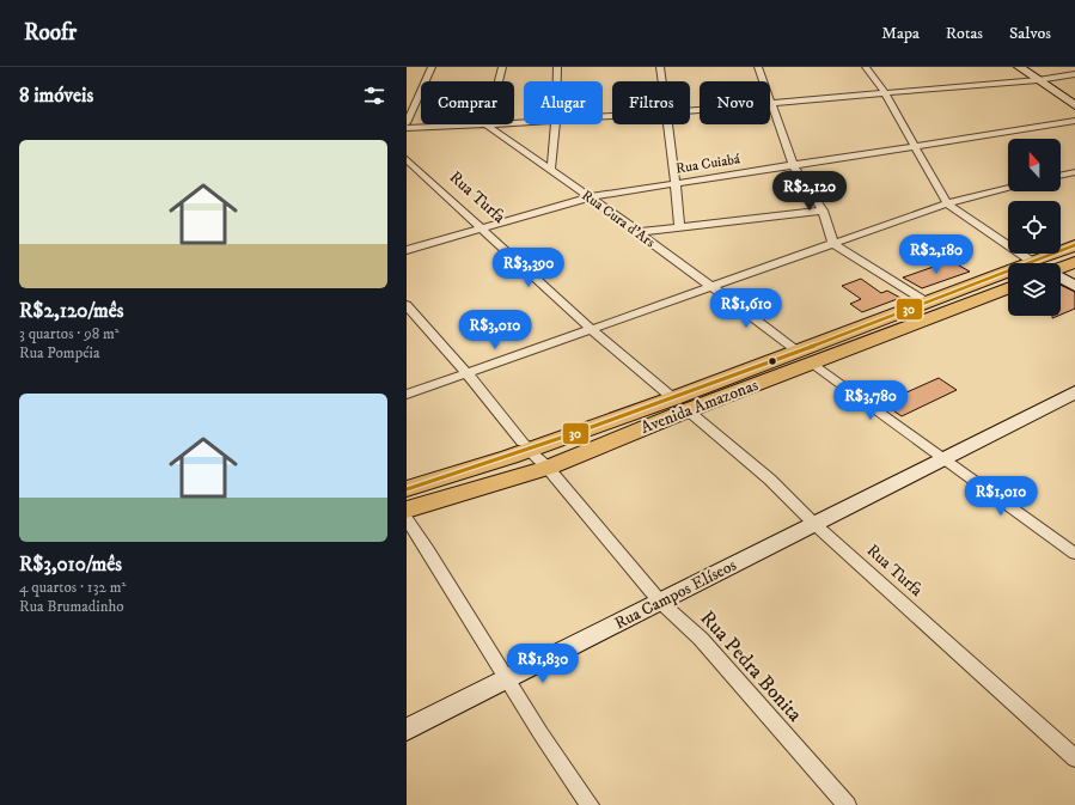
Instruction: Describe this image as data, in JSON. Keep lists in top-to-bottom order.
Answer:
{
  "streets": {
    "main road": ["Avenida Amazonas"],
    "street": [
      "Rua Cuiabá",
      "Rua Turfa",
      "Rua Cura d'Ars",
      "Rua Campos Elíseos",
      "Rua Pedra Bonita"
    ]
  },
  "crossings": [
    ["Rua Cuiabá", "Rua Turfa"],
    ["Rua Cuiabá", "Rua Cura d'Ars"],
    ["Rua Turfa", "Avenida Amazonas"],
    ["Rua Turfa", "Rua Campos Elíseos"],
    ["Rua Cura d'Ars", "Avenida Amazonas"],
    ["Rua Cura d'Ars", "Rua Campos Elíseos"],
    ["Avenida Amazonas", "Rua Pedra Bonita"],
    ["Rua Campos Elíseos", "Rua Pedra Bonita"]
  ],
  "lines": ["transit line 30"],
  "north": "top",
  "page": {
    "header": "Roofr",
    "nav": ["Mapa", "Rotas", "Salvos"],
    "heading": "8 imóveis",
    "chip": [
      "Comprar",
      "Alugar",
      "Filtros",
      "Novo"
    ],
    "list": [
      {
        "name": "R$2,120/mês",
        "note": "3 quartos · 98 m² · Rua Pompéia"
      },
      {
        "name": "R$3,010/mês",
        "note": "4 quartos · 132 m² · Rua Brumadinho"
      }
    ],
    "price": [
      "R$2,120",
      "R$2,180",
      "R$3,390",
      "R$1,610",
      "R$3,010",
      "R$3,780",
      "R$1,010",
      "R$1,830"
    ]
  }
}
